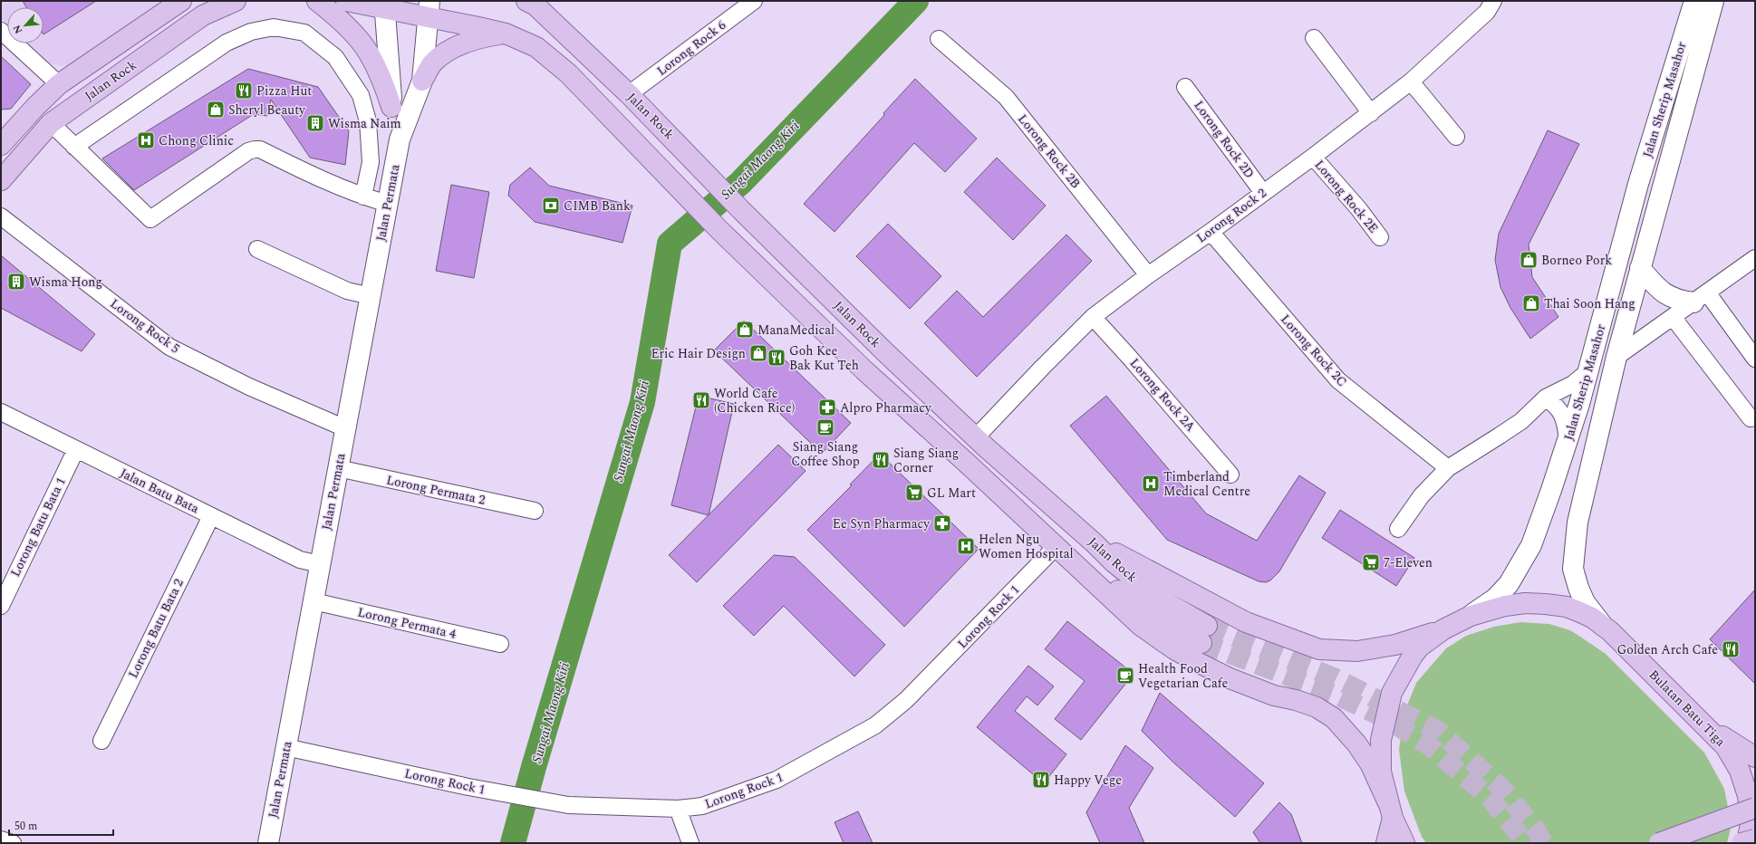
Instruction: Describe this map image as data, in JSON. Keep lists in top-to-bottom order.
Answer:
{
  "streets": {
    "main road": [
      "Jalan Rock",
      "Jalan Sherip Masahor",
      "Jalan Permata",
      "Bulatan Batu Tiga"
    ],
    "street": [
      "Lorong Rock 6",
      "Lorong Rock 2D",
      "Lorong Rock 2B",
      "Lorong Rock 2E",
      "Lorong Rock 2",
      "Lorong Rock 5",
      "Lorong Rock 2C",
      "Lorong Rock 2A",
      "Lorong Permata 2",
      "Jalan Batu Bata",
      "Lorong Batu Bata 1",
      "Lorong Rock 1",
      "Lorong Permata 4",
      "Lorong Batu Bata 2"
    ]
  },
  "crossings": [
    ["Lorong Rock 6", "Jalan Rock"],
    ["Jalan Rock", "Lorong Rock 2"],
    ["Jalan Rock", "Lorong Rock 1"],
    ["Jalan Rock", "Bulatan Batu Tiga"],
    ["Jalan Sherip Masahor", "Bulatan Batu Tiga"],
    ["Lorong Rock 2D", "Lorong Rock 2"],
    ["Lorong Rock 2B", "Lorong Rock 2"],
    ["Lorong Rock 2E", "Lorong Rock 2"],
    ["Jalan Permata", "Lorong Rock 5"],
    ["Jalan Permata", "Lorong Permata 2"],
    ["Jalan Permata", "Jalan Batu Bata"],
    ["Jalan Permata", "Lorong Rock 1"],
    ["Jalan Permata", "Lorong Permata 4"],
    ["Lorong Rock 2", "Lorong Rock 2C"],
    ["Lorong Rock 2", "Lorong Rock 2A"],
    ["Jalan Batu Bata", "Lorong Batu Bata 1"],
    ["Jalan Batu Bata", "Lorong Batu Bata 2"]
  ],
  "water": ["Sungai Maong Kiri"],
  "places": {
    "restaurant": [
      "Pizza Hut",
      "Goh Kee Bak Kut Teh",
      "World Cafe (Chicken Rice)",
      "Siang Siang Corner",
      "Golden Arch Cafe",
      "Happy Vege"
    ],
    "shop": [
      "Sheryl Beauty",
      "Borneo Pork",
      "Thai Soon Hang",
      "ManaMedical",
      "Eric Hair Design"
    ],
    "building": ["Wisma Naim", "Wisma Hong"],
    "hospital": ["Chong Clinic", "Timberland Medical Centre", "Helen Ngu Women Hospital"],
    "bank": ["CIMB Bank"],
    "pharmacy": ["Alpro Pharmacy", "Ee Syn Pharmacy"],
    "cafe": ["Siang Siang Coffee Shop", "Health Food Vegetarian Cafe"],
    "supermarket": ["GL Mart", "7-Eleven"]
  },
  "scale_bar": "50 m",
  "north": "bottom left"
}
